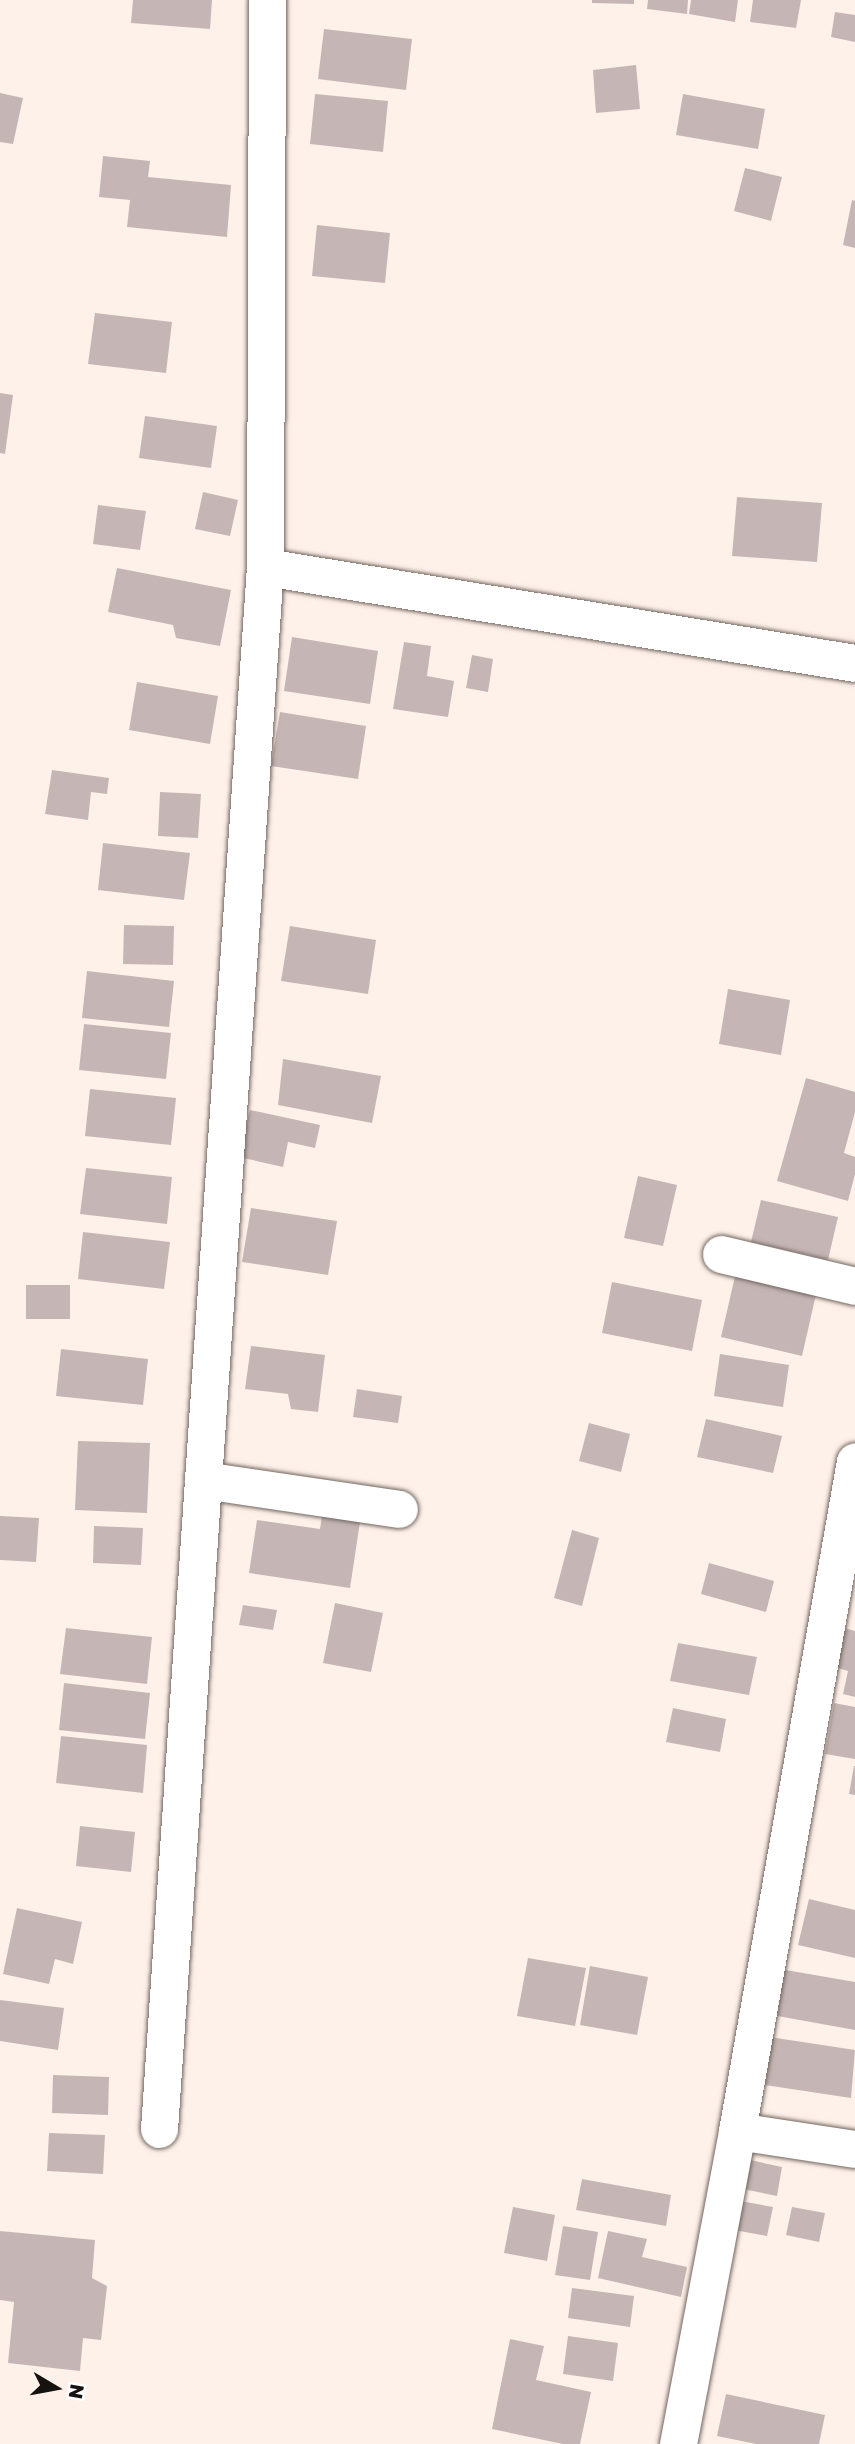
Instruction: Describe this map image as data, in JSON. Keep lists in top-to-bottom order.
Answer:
{
  "north": "right"
}
